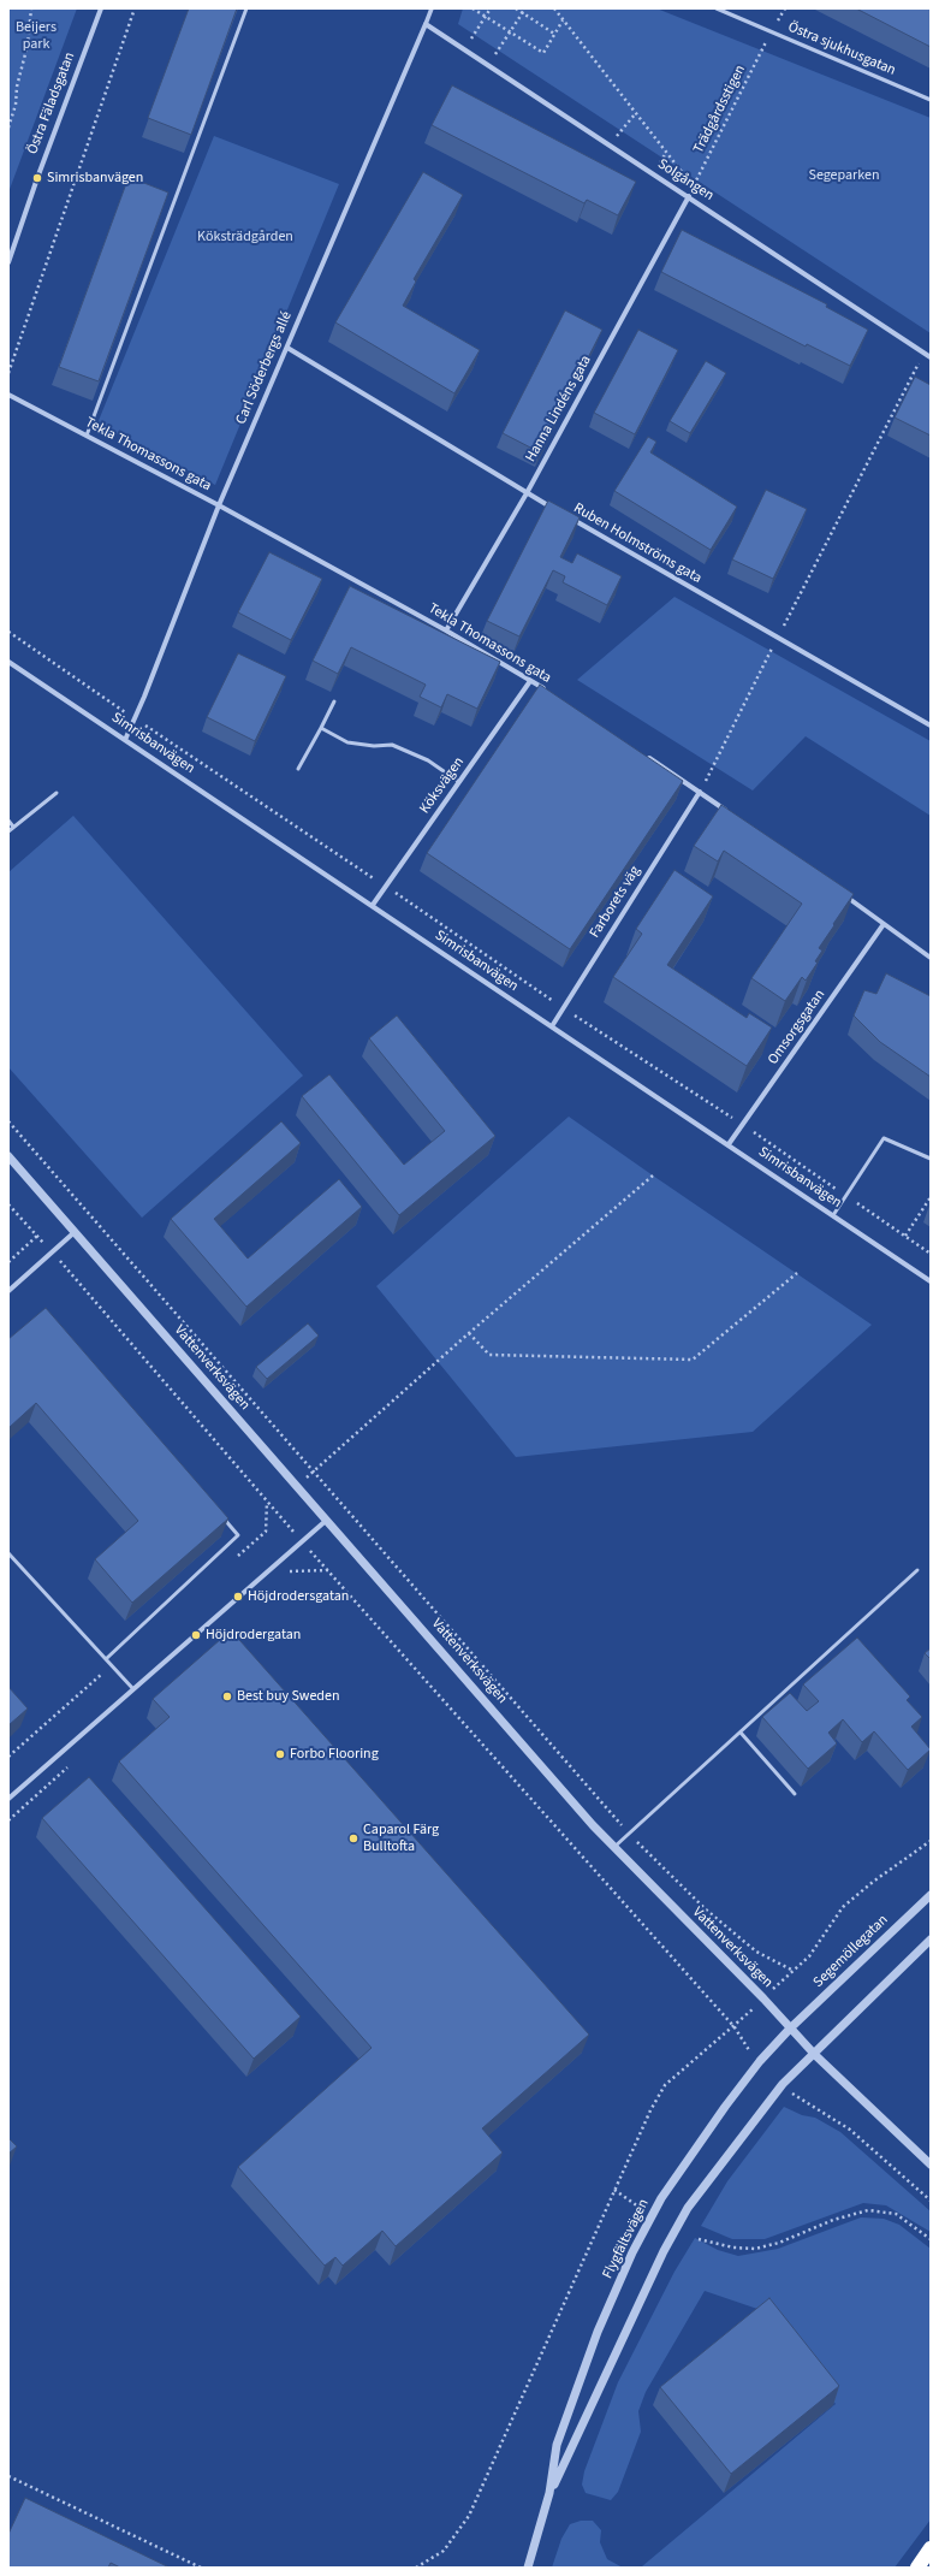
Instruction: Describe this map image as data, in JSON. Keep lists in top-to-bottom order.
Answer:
{
  "streets": {
    "street": [
      "Östra sjukhusgatan",
      "Östra Fäladsgatan",
      "Solgången",
      "Carl Söderbergs allé",
      "Hanna Lindéns gata",
      "Tekla Thomassons gata",
      "Ruben Holmströms gata",
      "Simrisbanvägen",
      "Köksvägen",
      "Farborets väg",
      "Omsorgsgatan",
      "Vattenverksvägen",
      "Segemöllegatan",
      "Flygfältsvägen"
    ],
    "path": ["Trädgårdsstigen"]
  },
  "crossings": [
    ["Östra sjukhusgatan", "Trädgårdsstigen"],
    ["Trädgårdsstigen", "Solgången"],
    ["Trädgårdsstigen", "Hanna Lindéns gata"],
    ["Solgången", "Carl Söderbergs allé"],
    ["Solgången", "Hanna Lindéns gata"],
    ["Carl Söderbergs allé", "Tekla Thomassons gata"],
    ["Carl Söderbergs allé", "Ruben Holmströms gata"],
    ["Carl Söderbergs allé", "Simrisbanvägen"],
    ["Hanna Lindéns gata", "Tekla Thomassons gata"],
    ["Hanna Lindéns gata", "Ruben Holmströms gata"],
    ["Tekla Thomassons gata", "Köksvägen"],
    ["Simrisbanvägen", "Köksvägen"],
    ["Simrisbanvägen", "Farborets väg"],
    ["Simrisbanvägen", "Omsorgsgatan"],
    ["Vattenverksvägen", "Segemöllegatan"],
    ["Vattenverksvägen", "Flygfältsvägen"],
    ["Segemöllegatan", "Flygfältsvägen"]
  ],
  "parks": ["Beijers park", "Segeparken", "Köksträdgården"],
  "places": [
    "Simrisbanvägen",
    "Höjdrodersgatan",
    "Höjdrodergatan",
    "Best buy Sweden",
    "Forbo Flooring",
    "Caparol Färg Bulltofta"
  ]
}
